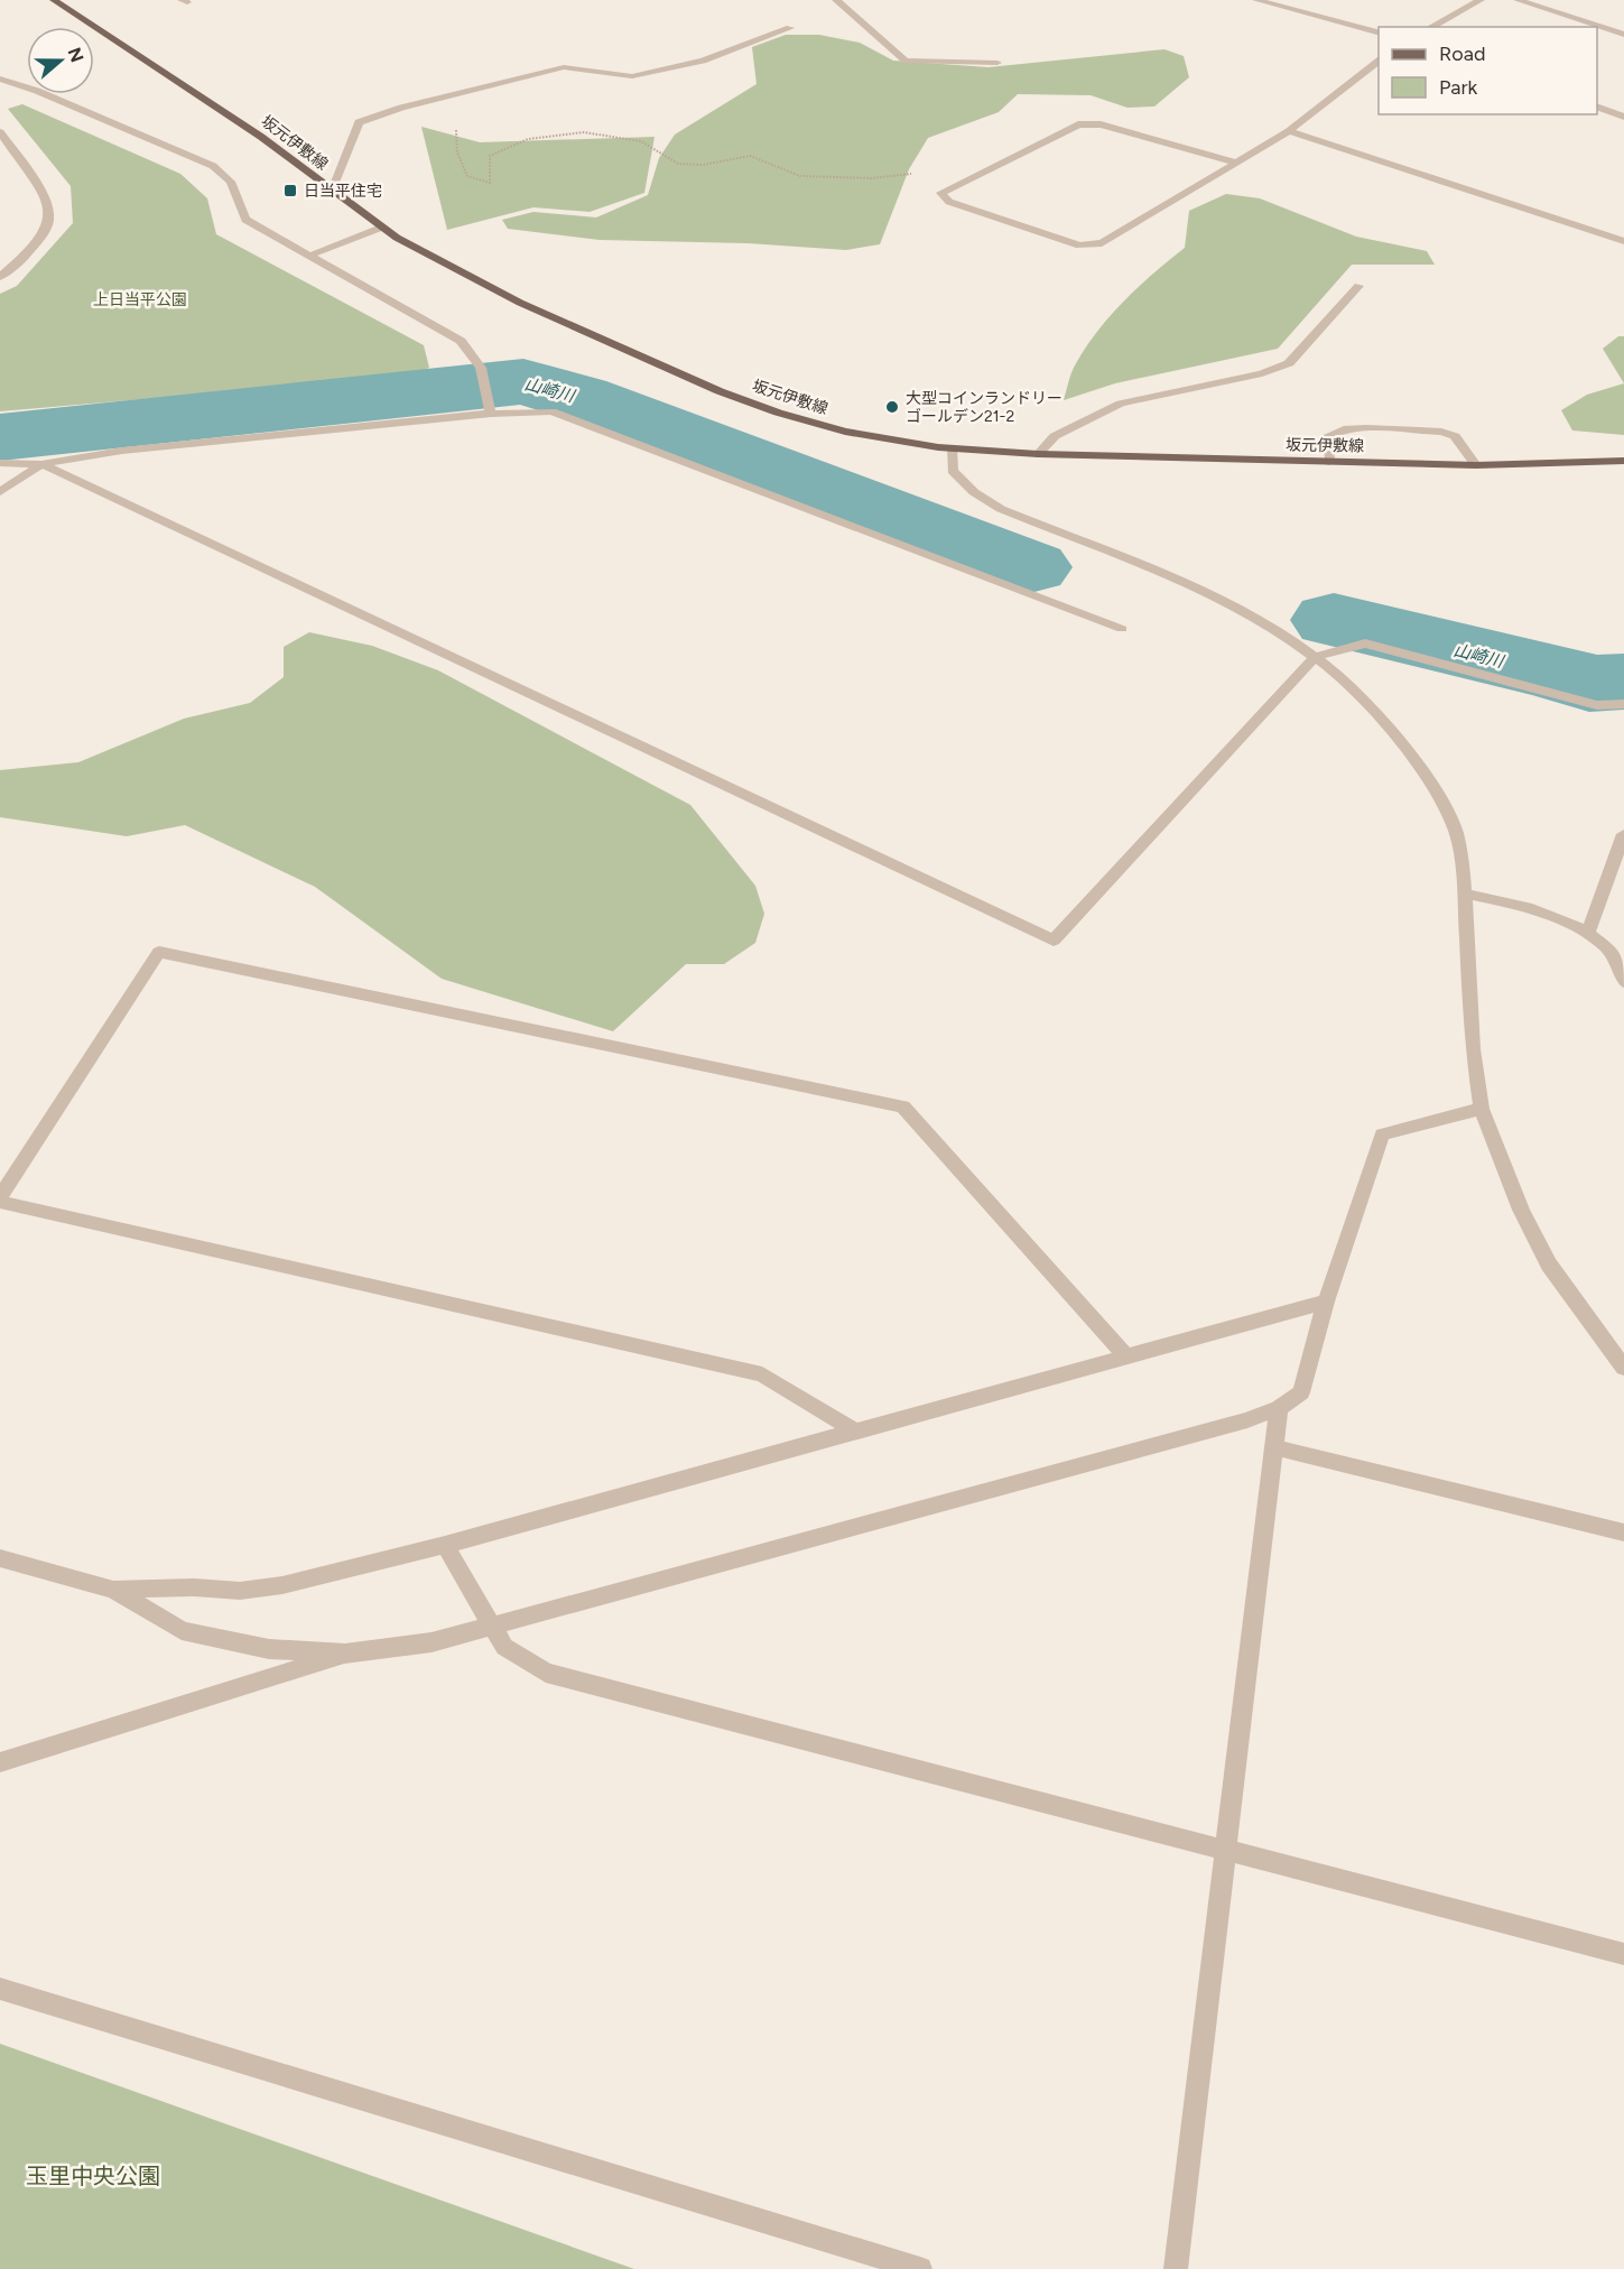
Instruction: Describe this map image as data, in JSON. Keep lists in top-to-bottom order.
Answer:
{
  "streets": {
    "main road": ["坂元伊敷線"]
  },
  "water": ["山崎川"],
  "parks": ["上日当平公園", "玉里中央公園"],
  "places": {
    "transit": ["日当平住宅"],
    "other": ["大型コインランドリー ゴールデン21-2"]
  },
  "legend": ["Road", "Park"],
  "north": "right"
}
